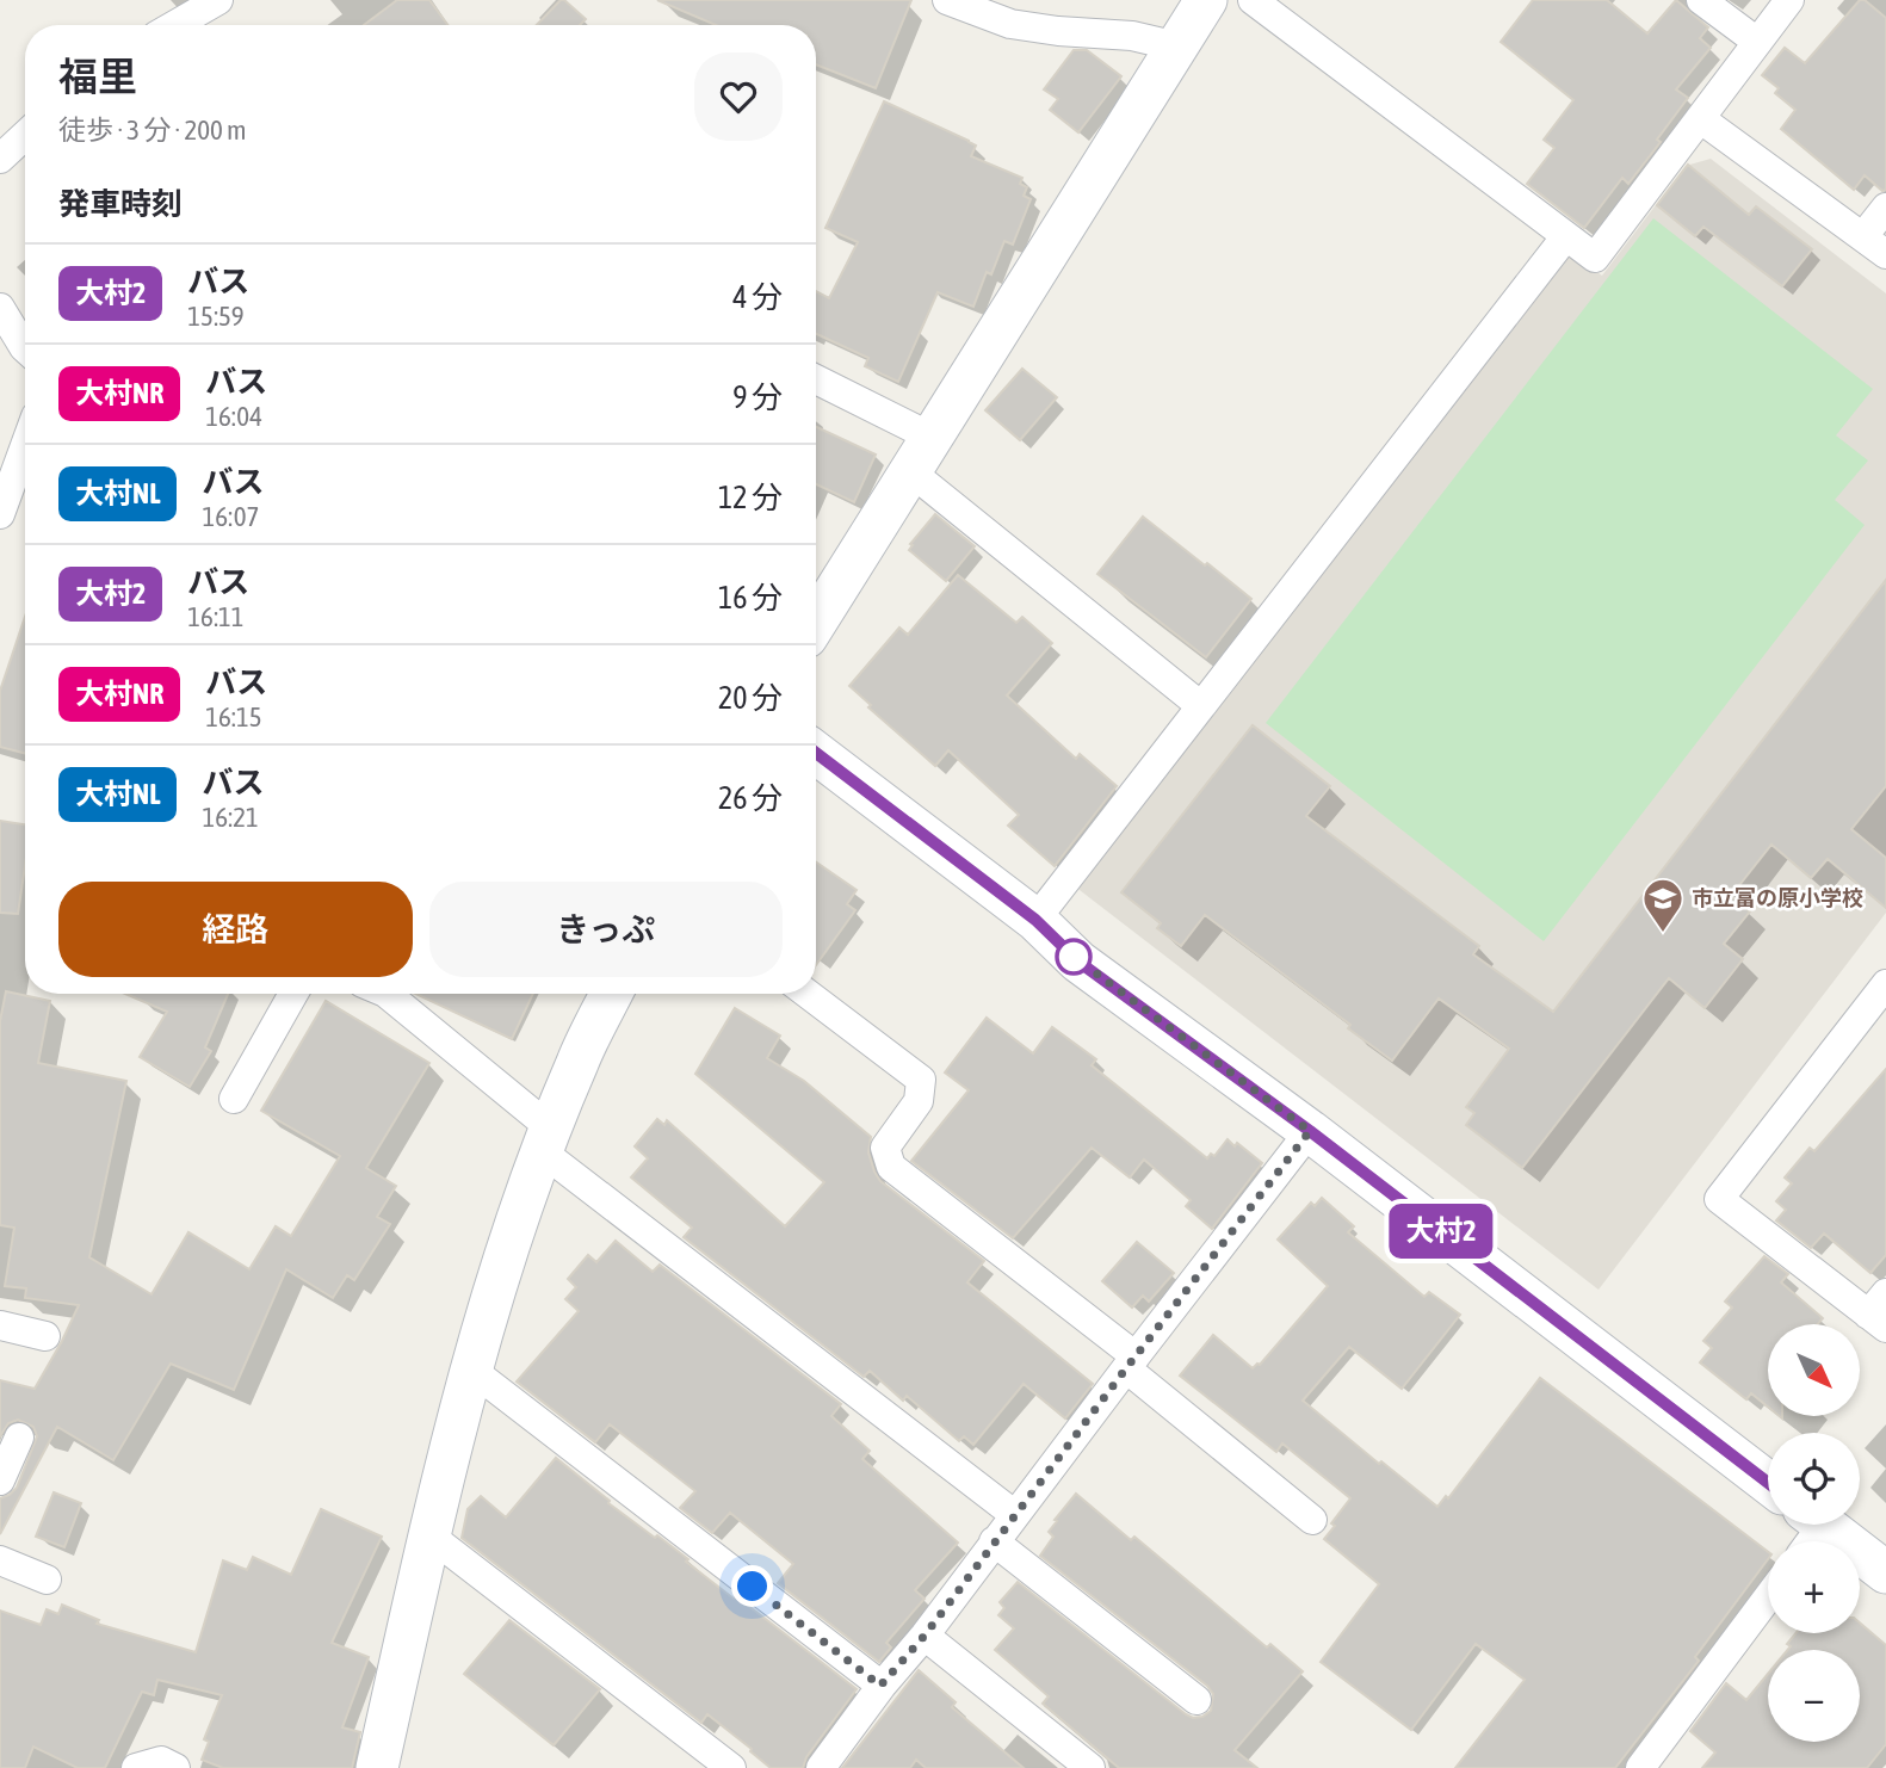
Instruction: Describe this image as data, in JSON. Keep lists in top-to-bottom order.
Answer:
{
  "places": {
    "school or university": ["市立富の原小学校"]
  },
  "lines": ["bus line 大村2"],
  "north": "bottom right",
  "page": {
    "on_map": "大村2",
    "heading": [
      ["福里", "徒歩 · 3 分 · 200 m"],
      "発車時刻"
    ],
    "list": [
      {
        "mark": "大村2",
        "name": "バス",
        "note": "15:59",
        "value": "4 分"
      },
      {
        "mark": "大村NR",
        "name": "バス",
        "note": "16:04",
        "value": "9 分"
      },
      {
        "mark": "大村NL",
        "name": "バス",
        "note": "16:07",
        "value": "12 分"
      },
      {
        "mark": "大村2",
        "name": "バス",
        "note": "16:11",
        "value": "16 分"
      },
      {
        "mark": "大村NR",
        "name": "バス",
        "note": "16:15",
        "value": "20 分"
      },
      {
        "mark": "大村NL",
        "name": "バス",
        "note": "16:21",
        "value": "26 分"
      }
    ],
    "buttons": ["経路", "きっぷ"],
    "map_buttons": ["+", "−"]
  }
}
